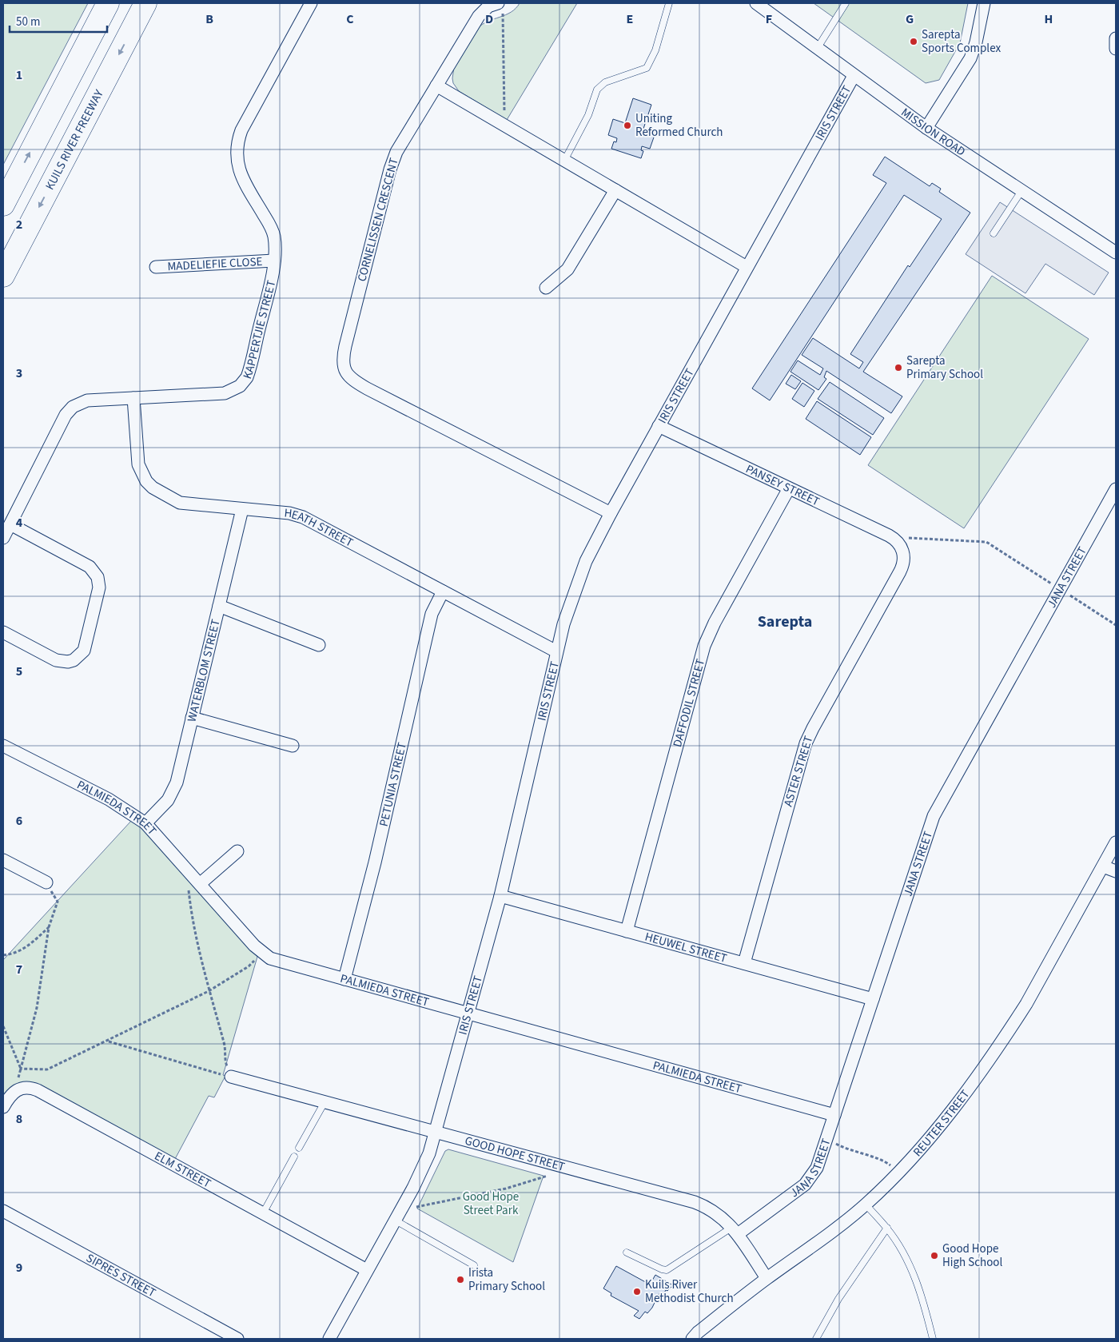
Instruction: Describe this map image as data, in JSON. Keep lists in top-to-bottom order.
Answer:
{
  "streets": {
    "highway": ["KUILS RIVER FREEWAY"],
    "street": [
      "IRIS STREET",
      "MISSION ROAD",
      "CORNELISSEN CRESCENT",
      "MADELIEFIE CLOSE",
      "KAPPERTJIE STREET",
      "PANSEY STREET",
      "HEATH STREET",
      "JANA STREET",
      "WATERBLOM STREET",
      "DAFFODIL STREET",
      "ASTER STREET",
      "PETUNIA STREET",
      "PALMIEDA STREET",
      "HEUWEL STREET",
      "REUTER STREET",
      "GOOD HOPE STREET",
      "ELM STREET",
      "SIPRES STREET"
    ]
  },
  "crossings": [
    ["IRIS STREET", "MISSION ROAD"],
    ["IRIS STREET", "CORNELISSEN CRESCENT"],
    ["IRIS STREET", "PANSEY STREET"],
    ["IRIS STREET", "HEATH STREET"],
    ["IRIS STREET", "PALMIEDA STREET"],
    ["IRIS STREET", "HEUWEL STREET"],
    ["IRIS STREET", "GOOD HOPE STREET"],
    ["IRIS STREET", "ELM STREET"],
    ["MADELIEFIE CLOSE", "KAPPERTJIE STREET"],
    ["KAPPERTJIE STREET", "HEATH STREET"],
    ["PANSEY STREET", "DAFFODIL STREET"],
    ["PANSEY STREET", "ASTER STREET"],
    ["HEATH STREET", "WATERBLOM STREET"],
    ["HEATH STREET", "PETUNIA STREET"],
    ["JANA STREET", "PALMIEDA STREET"],
    ["JANA STREET", "HEUWEL STREET"],
    ["JANA STREET", "GOOD HOPE STREET"],
    ["WATERBLOM STREET", "PALMIEDA STREET"],
    ["DAFFODIL STREET", "HEUWEL STREET"],
    ["ASTER STREET", "HEUWEL STREET"],
    ["PETUNIA STREET", "PALMIEDA STREET"],
    ["REUTER STREET", "GOOD HOPE STREET"]
  ],
  "districts": ["Sarepta"],
  "parks": ["Good Hope Street Park"],
  "places": [
    "Sarepta Sports Complex",
    "Uniting Reformed Church",
    "Sarepta Primary School",
    "Good Hope High School",
    "Irista Primary School",
    "Kuils River Methodist Church"
  ],
  "scale_bar": "50 m",
  "grid": {
    "columns": [
      "B",
      "C",
      "D",
      "E",
      "F",
      "G",
      "H"
    ],
    "rows": [
      "1",
      "2",
      "3",
      "4",
      "5",
      "6",
      "7",
      "8",
      "9"
    ]
  }
}
